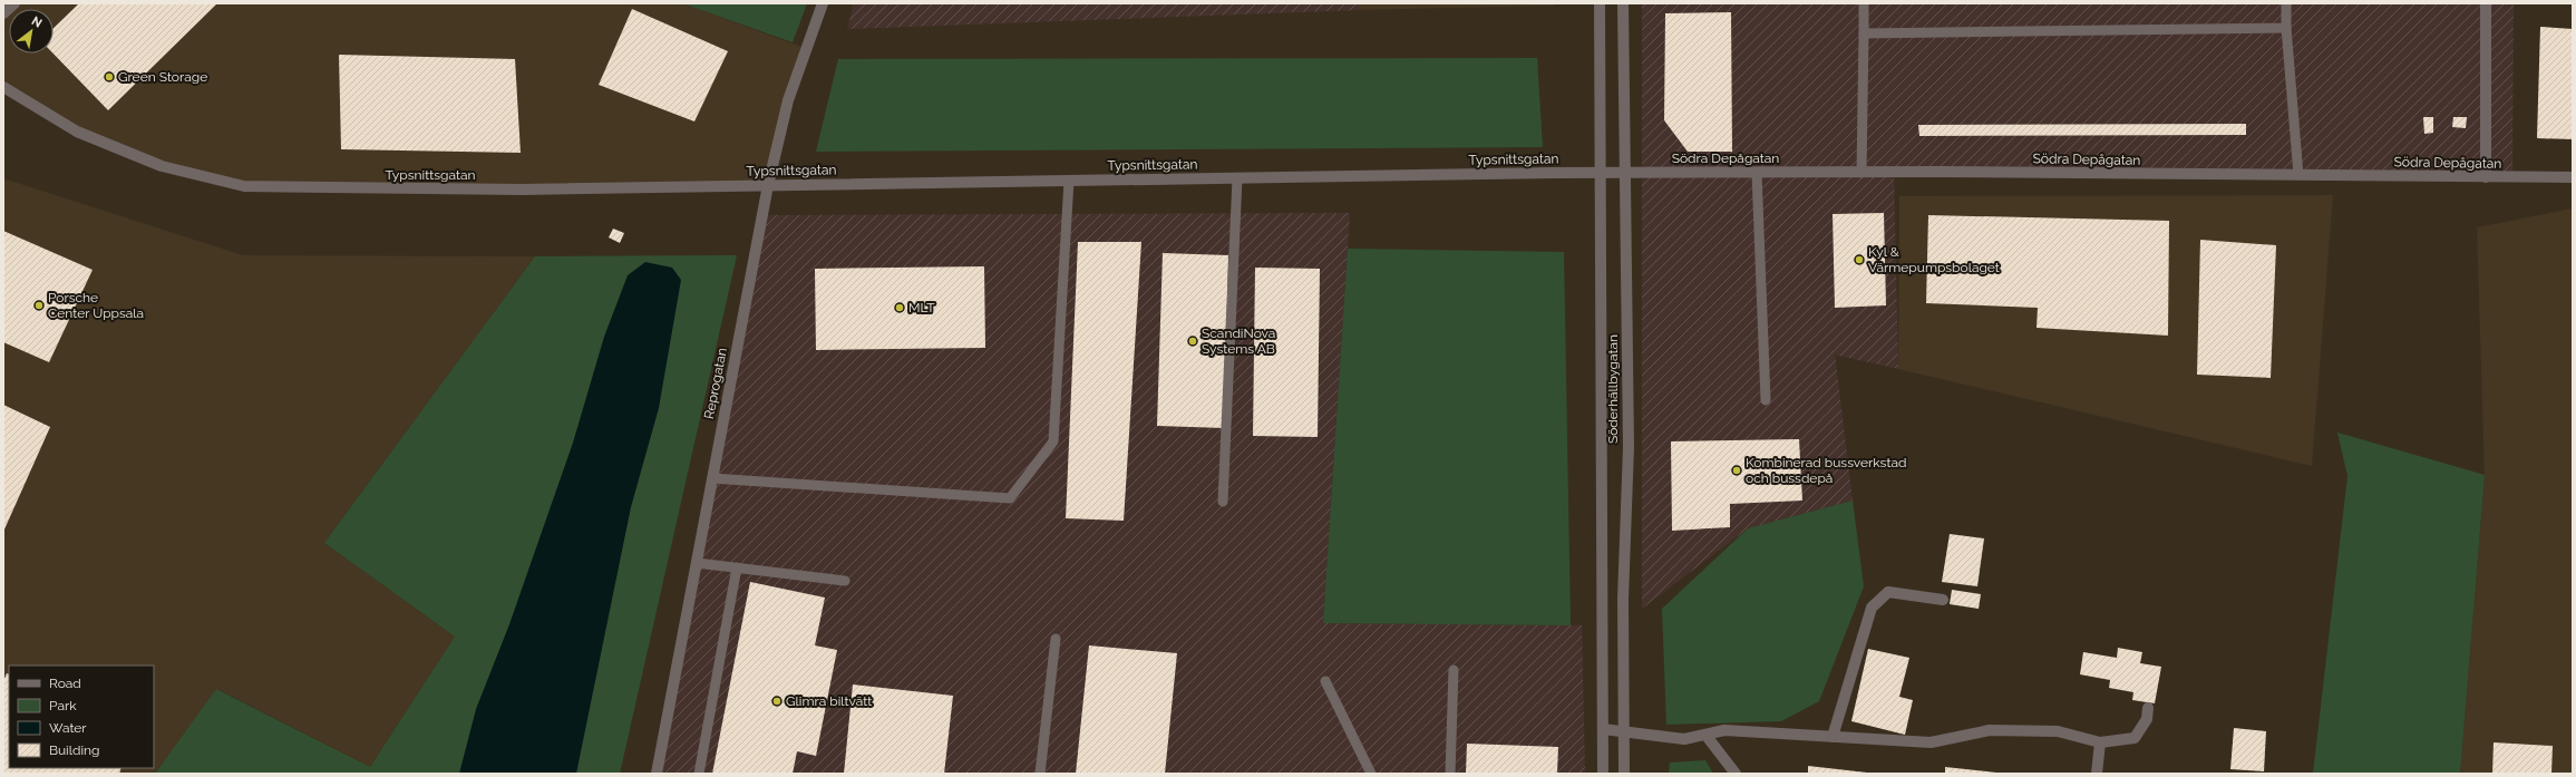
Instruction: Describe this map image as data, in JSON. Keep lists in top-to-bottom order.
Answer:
{
  "streets": {
    "street": [
      "Södra Depågatan",
      "Typsnittsgatan",
      "Reprogatan",
      "Söderhällbygatan"
    ]
  },
  "crossings": [
    ["Södra Depågatan", "Typsnittsgatan"],
    ["Södra Depågatan", "Söderhällbygatan"],
    ["Typsnittsgatan", "Reprogatan"],
    ["Typsnittsgatan", "Söderhällbygatan"]
  ],
  "places": [
    "Green Storage",
    "Kyl & Värmepumpsbolaget",
    "Porsche Center Uppsala",
    "MLT",
    "ScandiNova Systems AB",
    "Kombinerad bussverkstad och bussdepå",
    "Glimra biltvätt"
  ],
  "legend": [
    "Road",
    "Park",
    "Water",
    "Building"
  ],
  "north": "top right"
}
